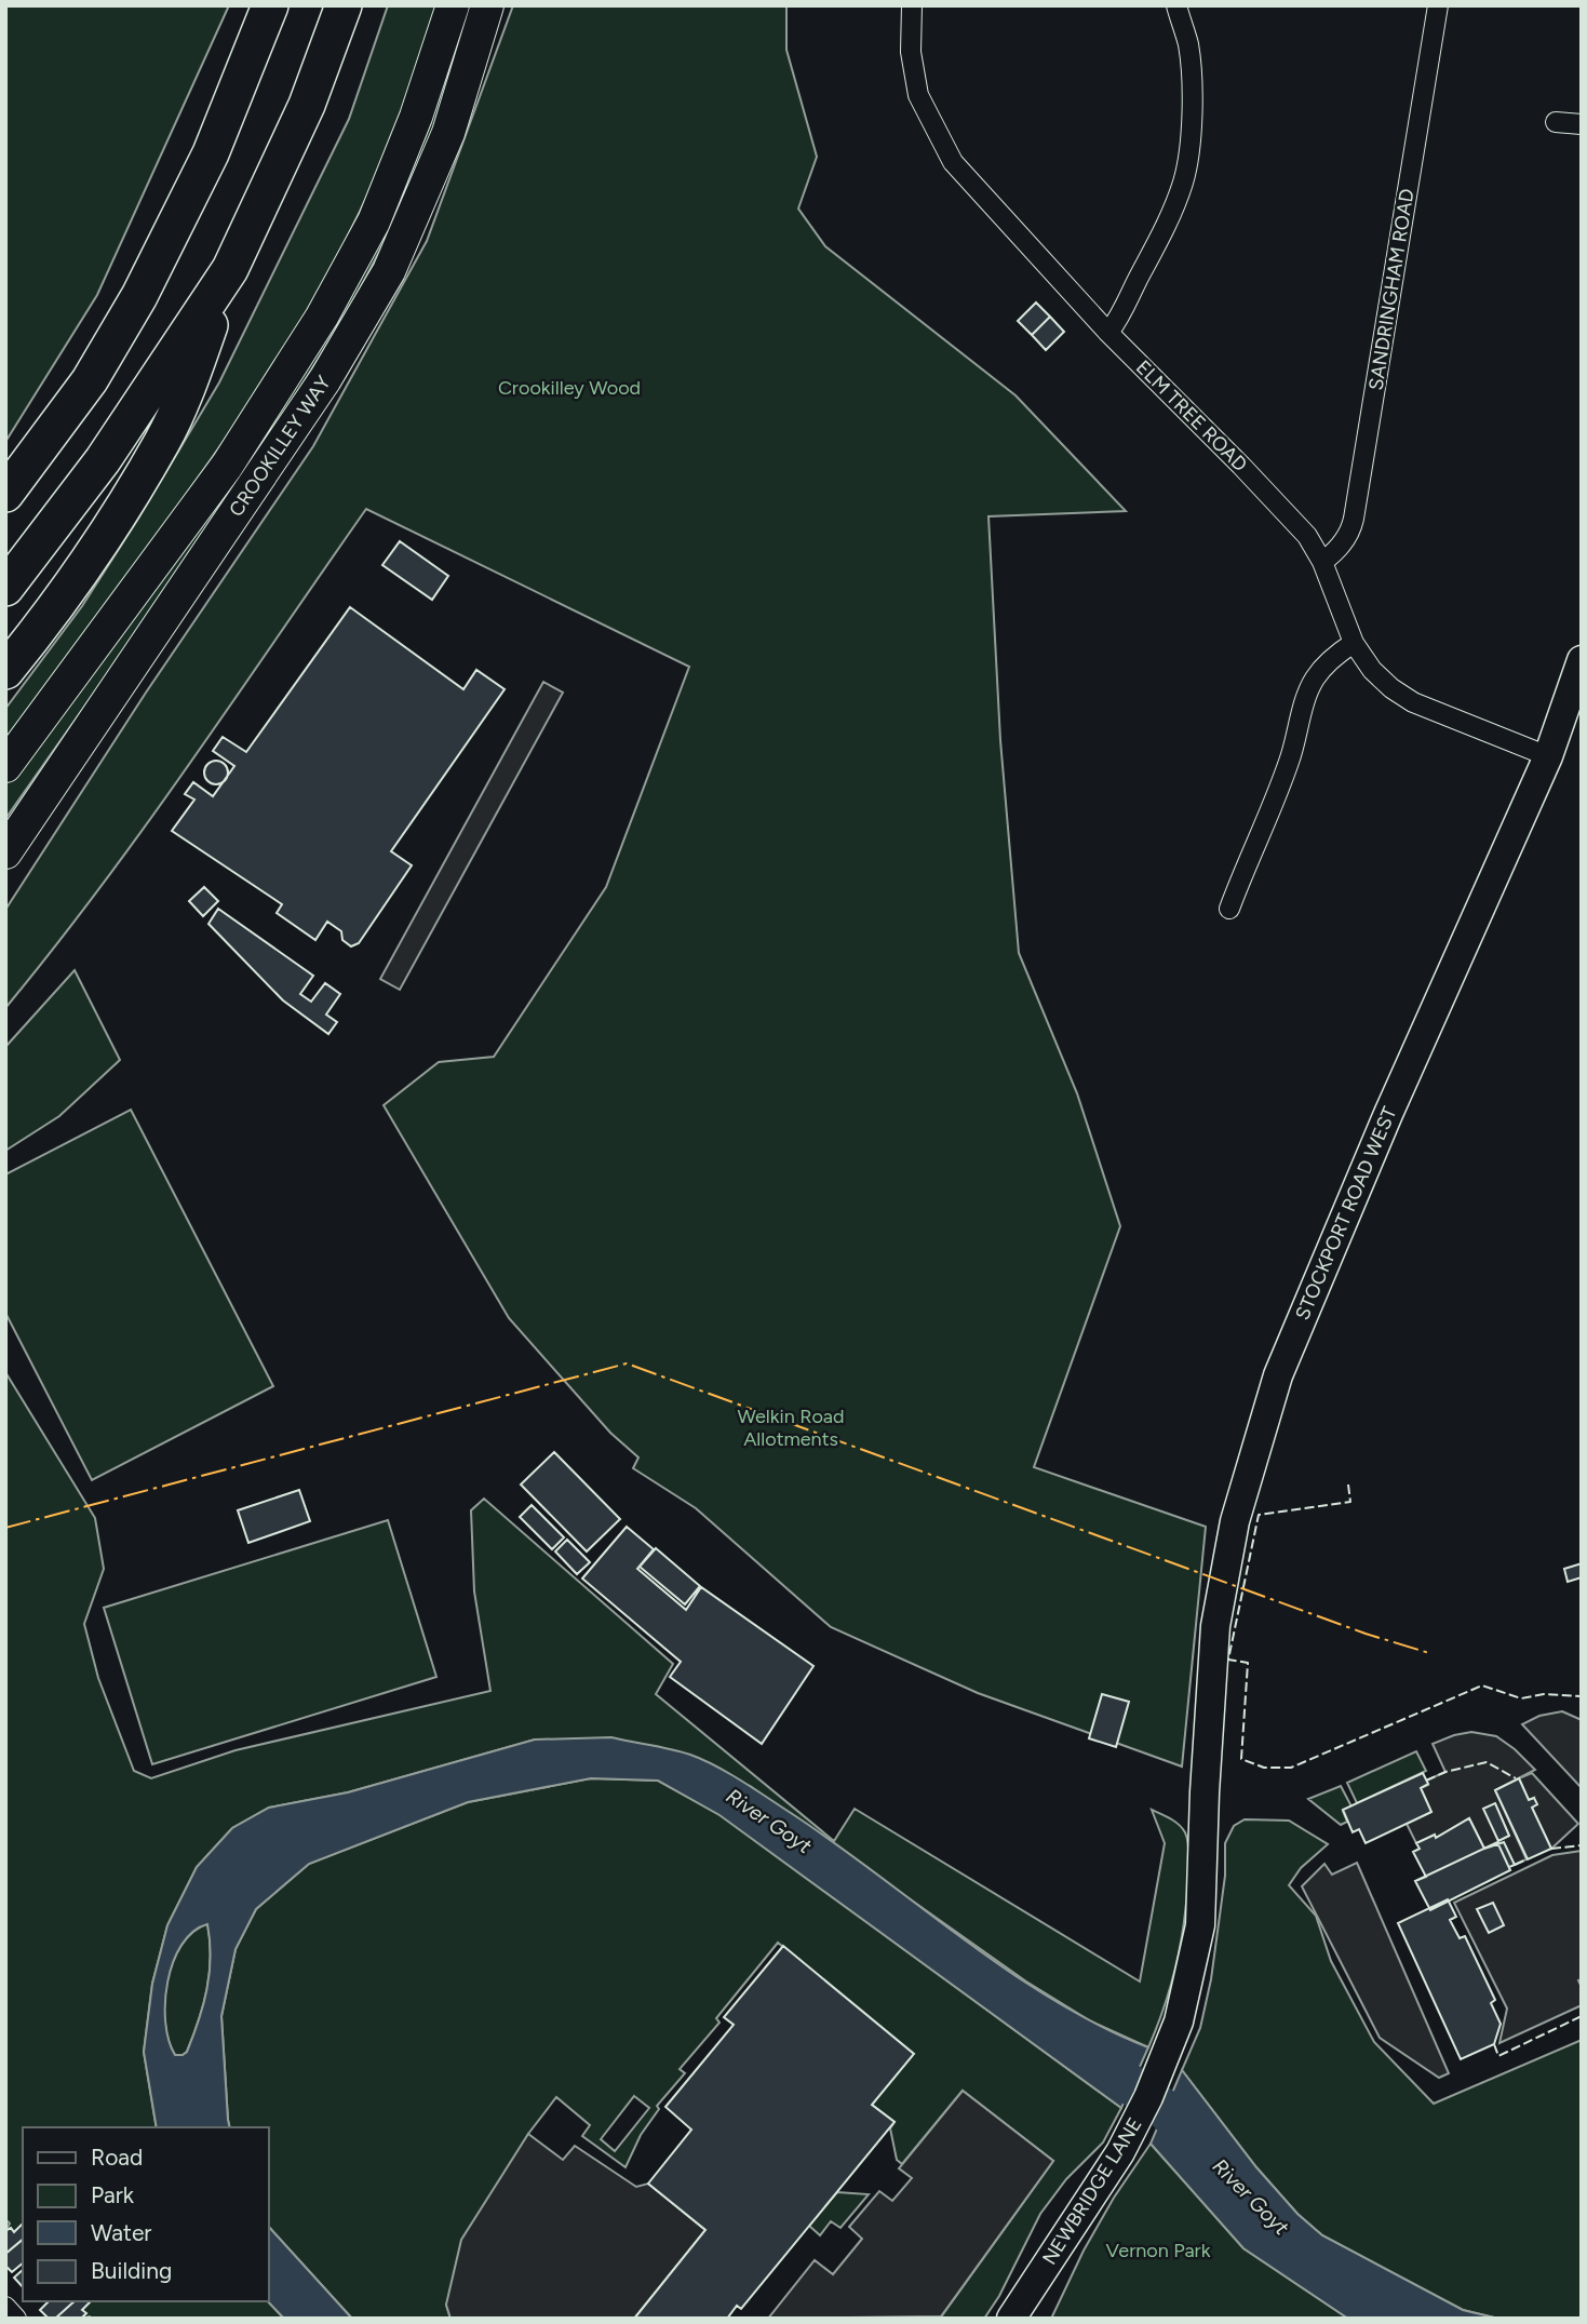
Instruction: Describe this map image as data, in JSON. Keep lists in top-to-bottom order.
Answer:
{
  "streets": {
    "main road": ["CROOKILLEY WAY", "STOCKPORT ROAD WEST", "NEWBRIDGE LANE"],
    "street": ["SANDRINGHAM ROAD", "ELM TREE ROAD"]
  },
  "crossings": [
    ["SANDRINGHAM ROAD", "ELM TREE ROAD"],
    ["ELM TREE ROAD", "STOCKPORT ROAD WEST"],
    ["STOCKPORT ROAD WEST", "NEWBRIDGE LANE"]
  ],
  "water": ["River Goyt"],
  "parks": ["Crookilley Wood", "Welkin Road Allotments", "Vernon Park"],
  "legend": [
    "Road",
    "Park",
    "Water",
    "Building"
  ]
}
